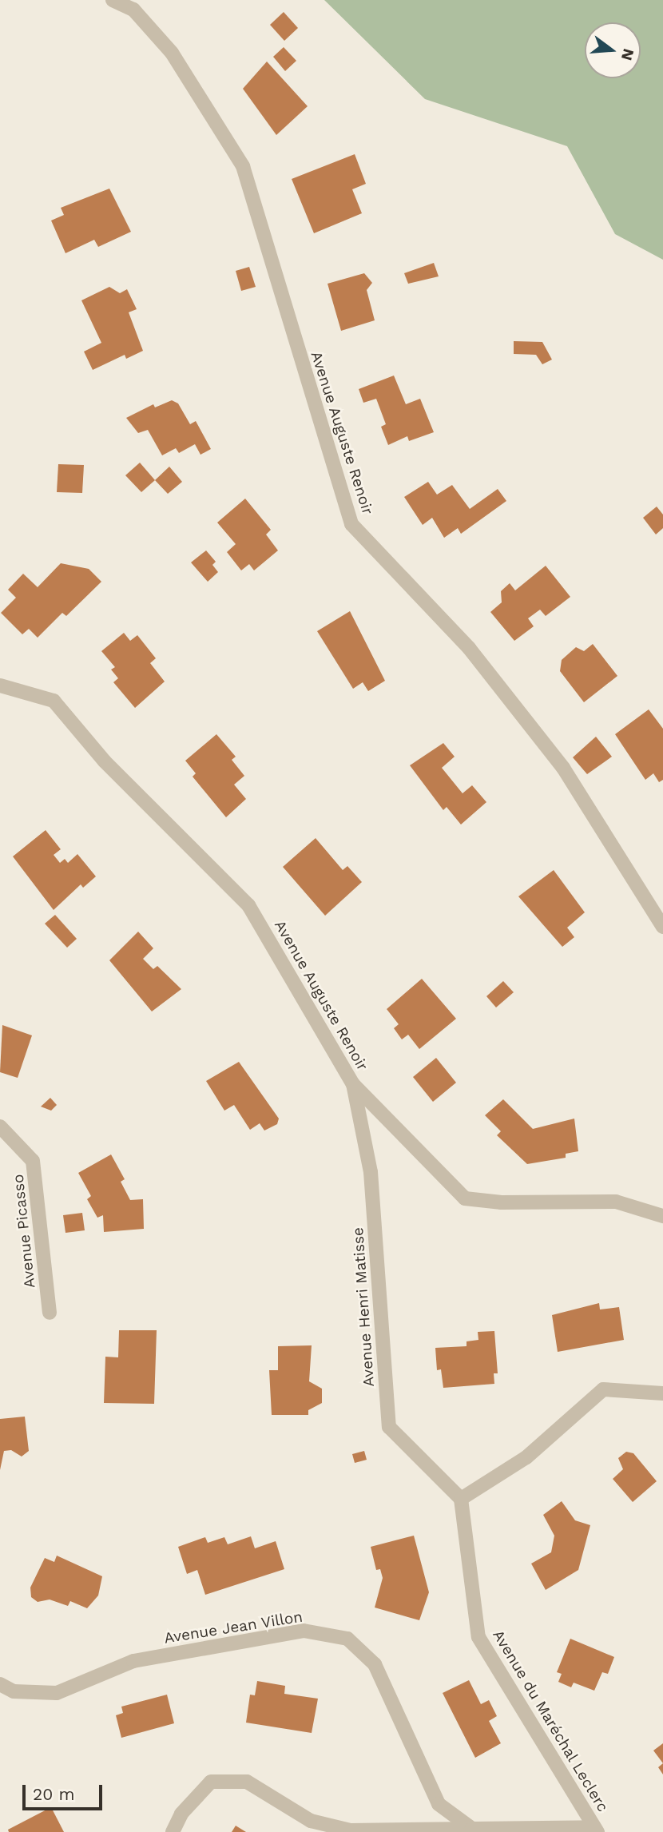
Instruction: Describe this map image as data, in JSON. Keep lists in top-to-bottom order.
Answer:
{
  "streets": {
    "street": [
      "Avenue Auguste Renoir",
      "Avenue Picasso",
      "Avenue Henri Matisse",
      "Avenue Jean Villon",
      "Avenue du Maréchal Leclerc"
    ]
  },
  "crossings": [
    ["Avenue Auguste Renoir", "Avenue Henri Matisse"],
    ["Avenue Henri Matisse", "Avenue du Maréchal Leclerc"]
  ],
  "scale_bar": "20 m",
  "north": "right"
}
